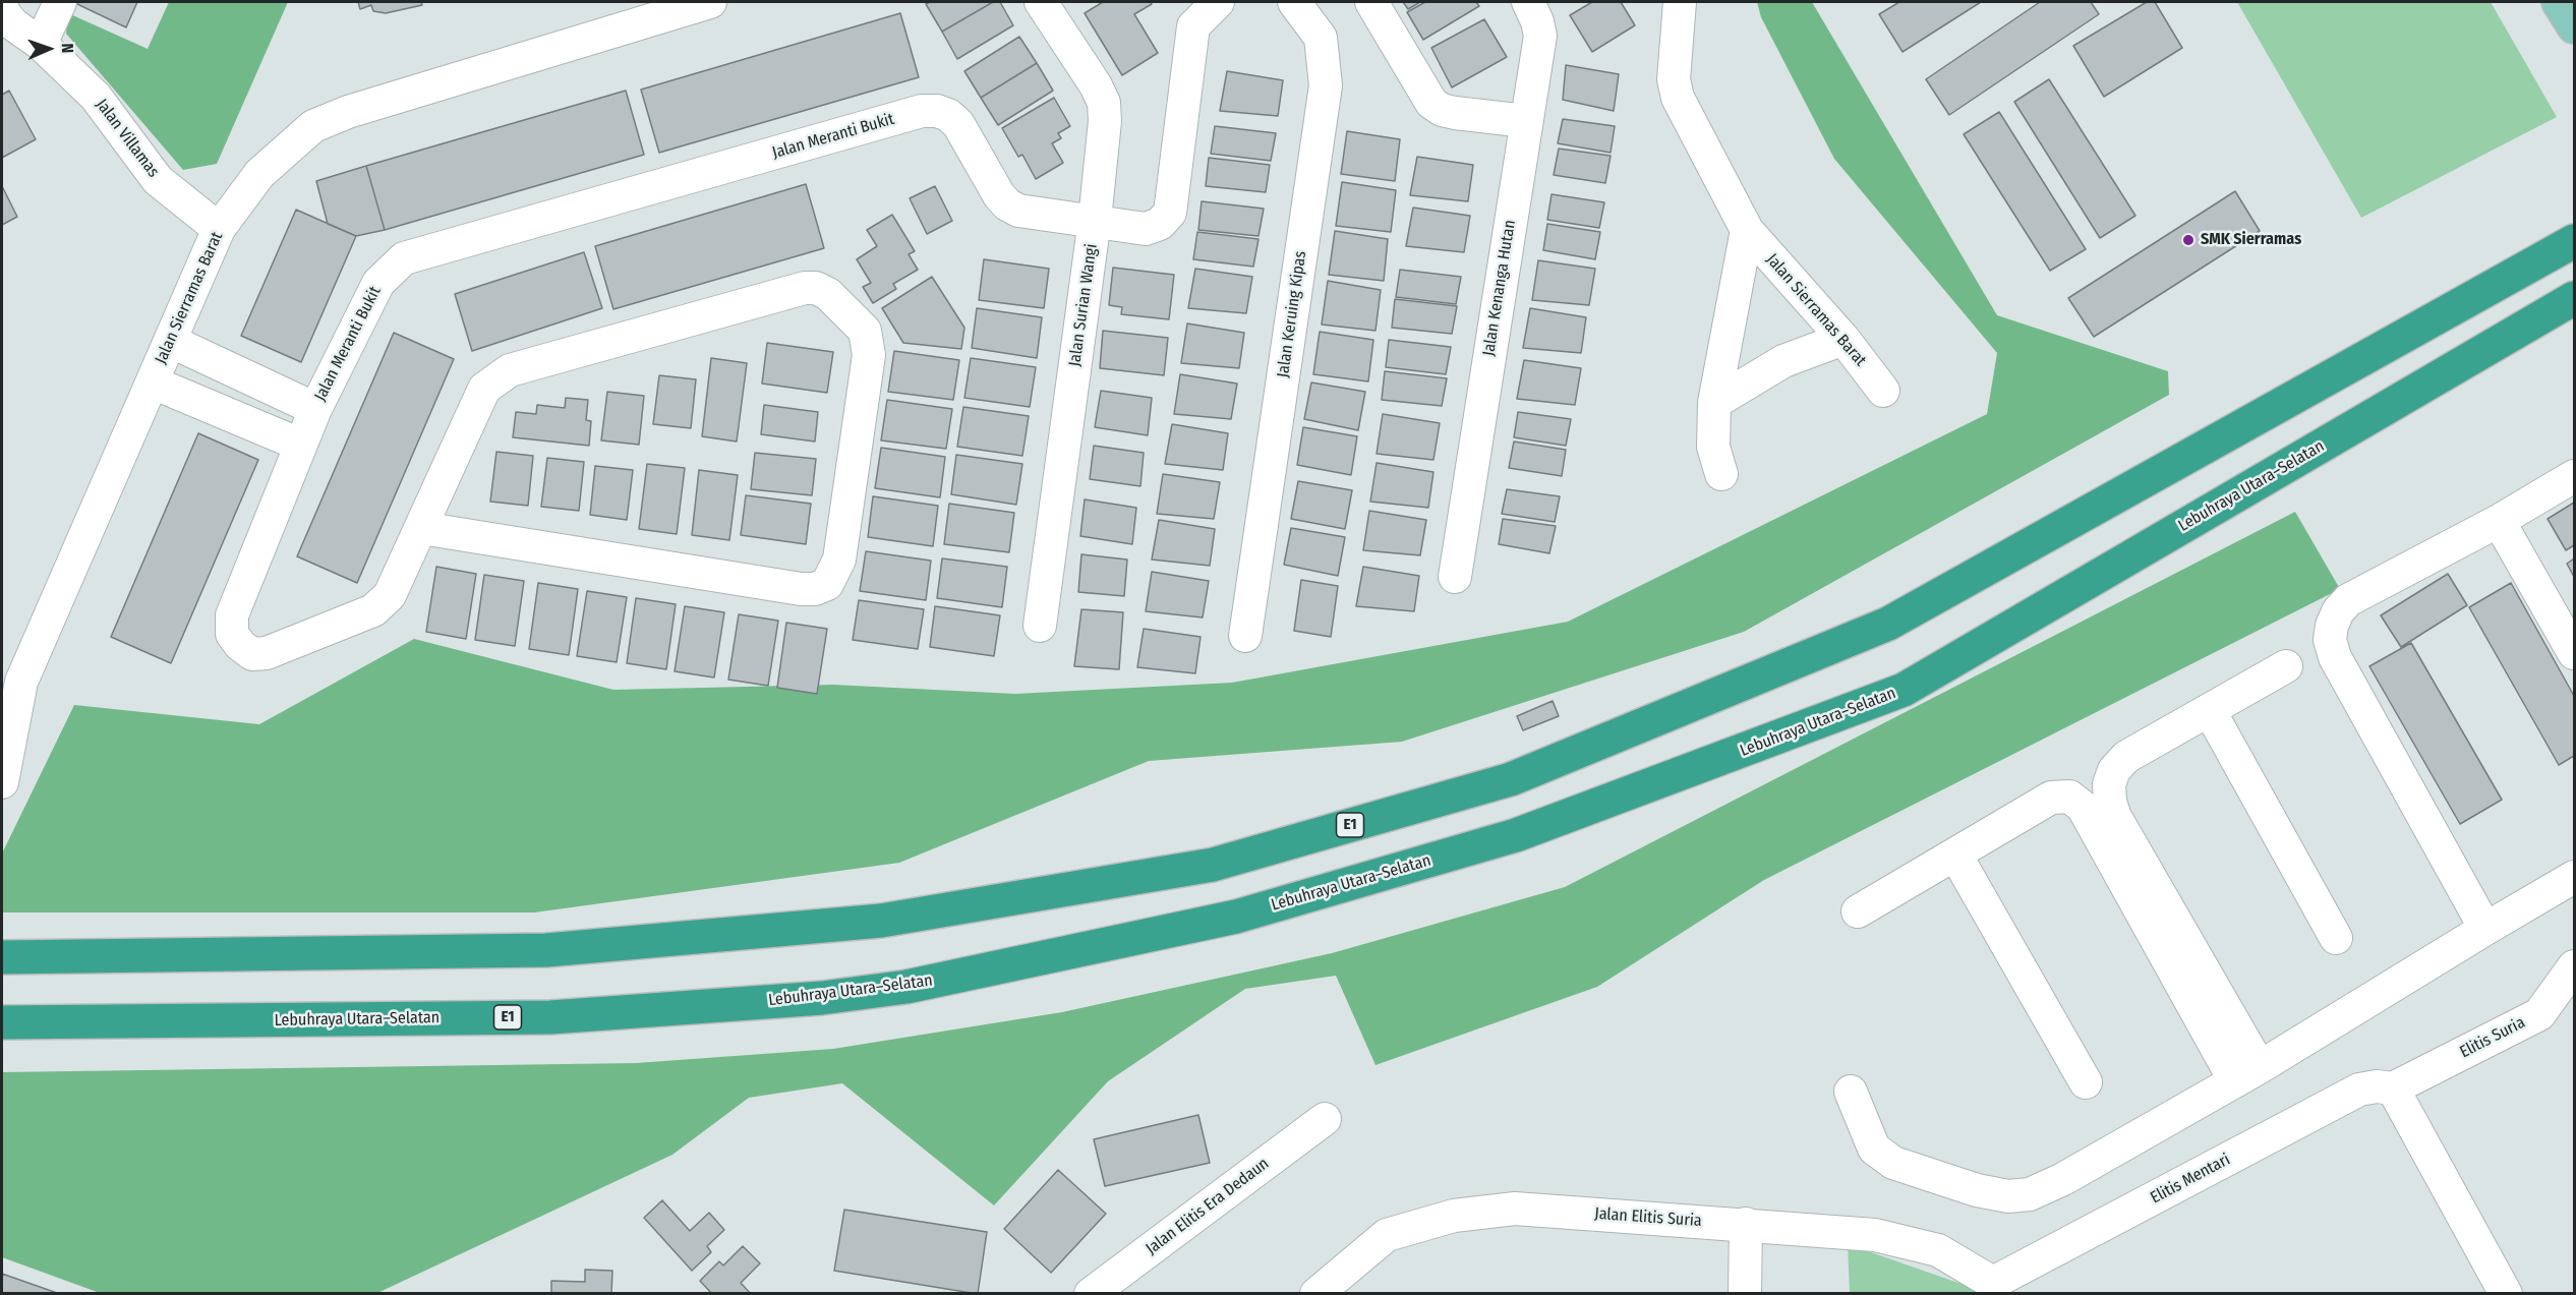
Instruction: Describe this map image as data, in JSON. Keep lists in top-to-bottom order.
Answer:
{
  "streets": {
    "highway": ["Lebuhraya Utara–Selatan", "E1"],
    "street": [
      "Jalan Meranti Bukit",
      "Jalan Villamas",
      "Jalan Kenanga Hutan",
      "Jalan Sierramas Barat",
      "Jalan Surian Wangi",
      "Jalan Keruing Kipas",
      "Elitis Suria",
      "Elitis Mentari",
      "Jalan Elitis Era Dedaun",
      "Jalan Elitis Suria"
    ]
  },
  "crossings": [
    ["Jalan Meranti Bukit", "Jalan Sierramas Barat"],
    ["Jalan Meranti Bukit", "Jalan Surian Wangi"],
    ["Jalan Villamas", "Jalan Sierramas Barat"],
    ["Elitis Suria", "Elitis Mentari"],
    ["Elitis Mentari", "Jalan Elitis Suria"]
  ],
  "places": ["SMK Sierramas"],
  "north": "right"
}
